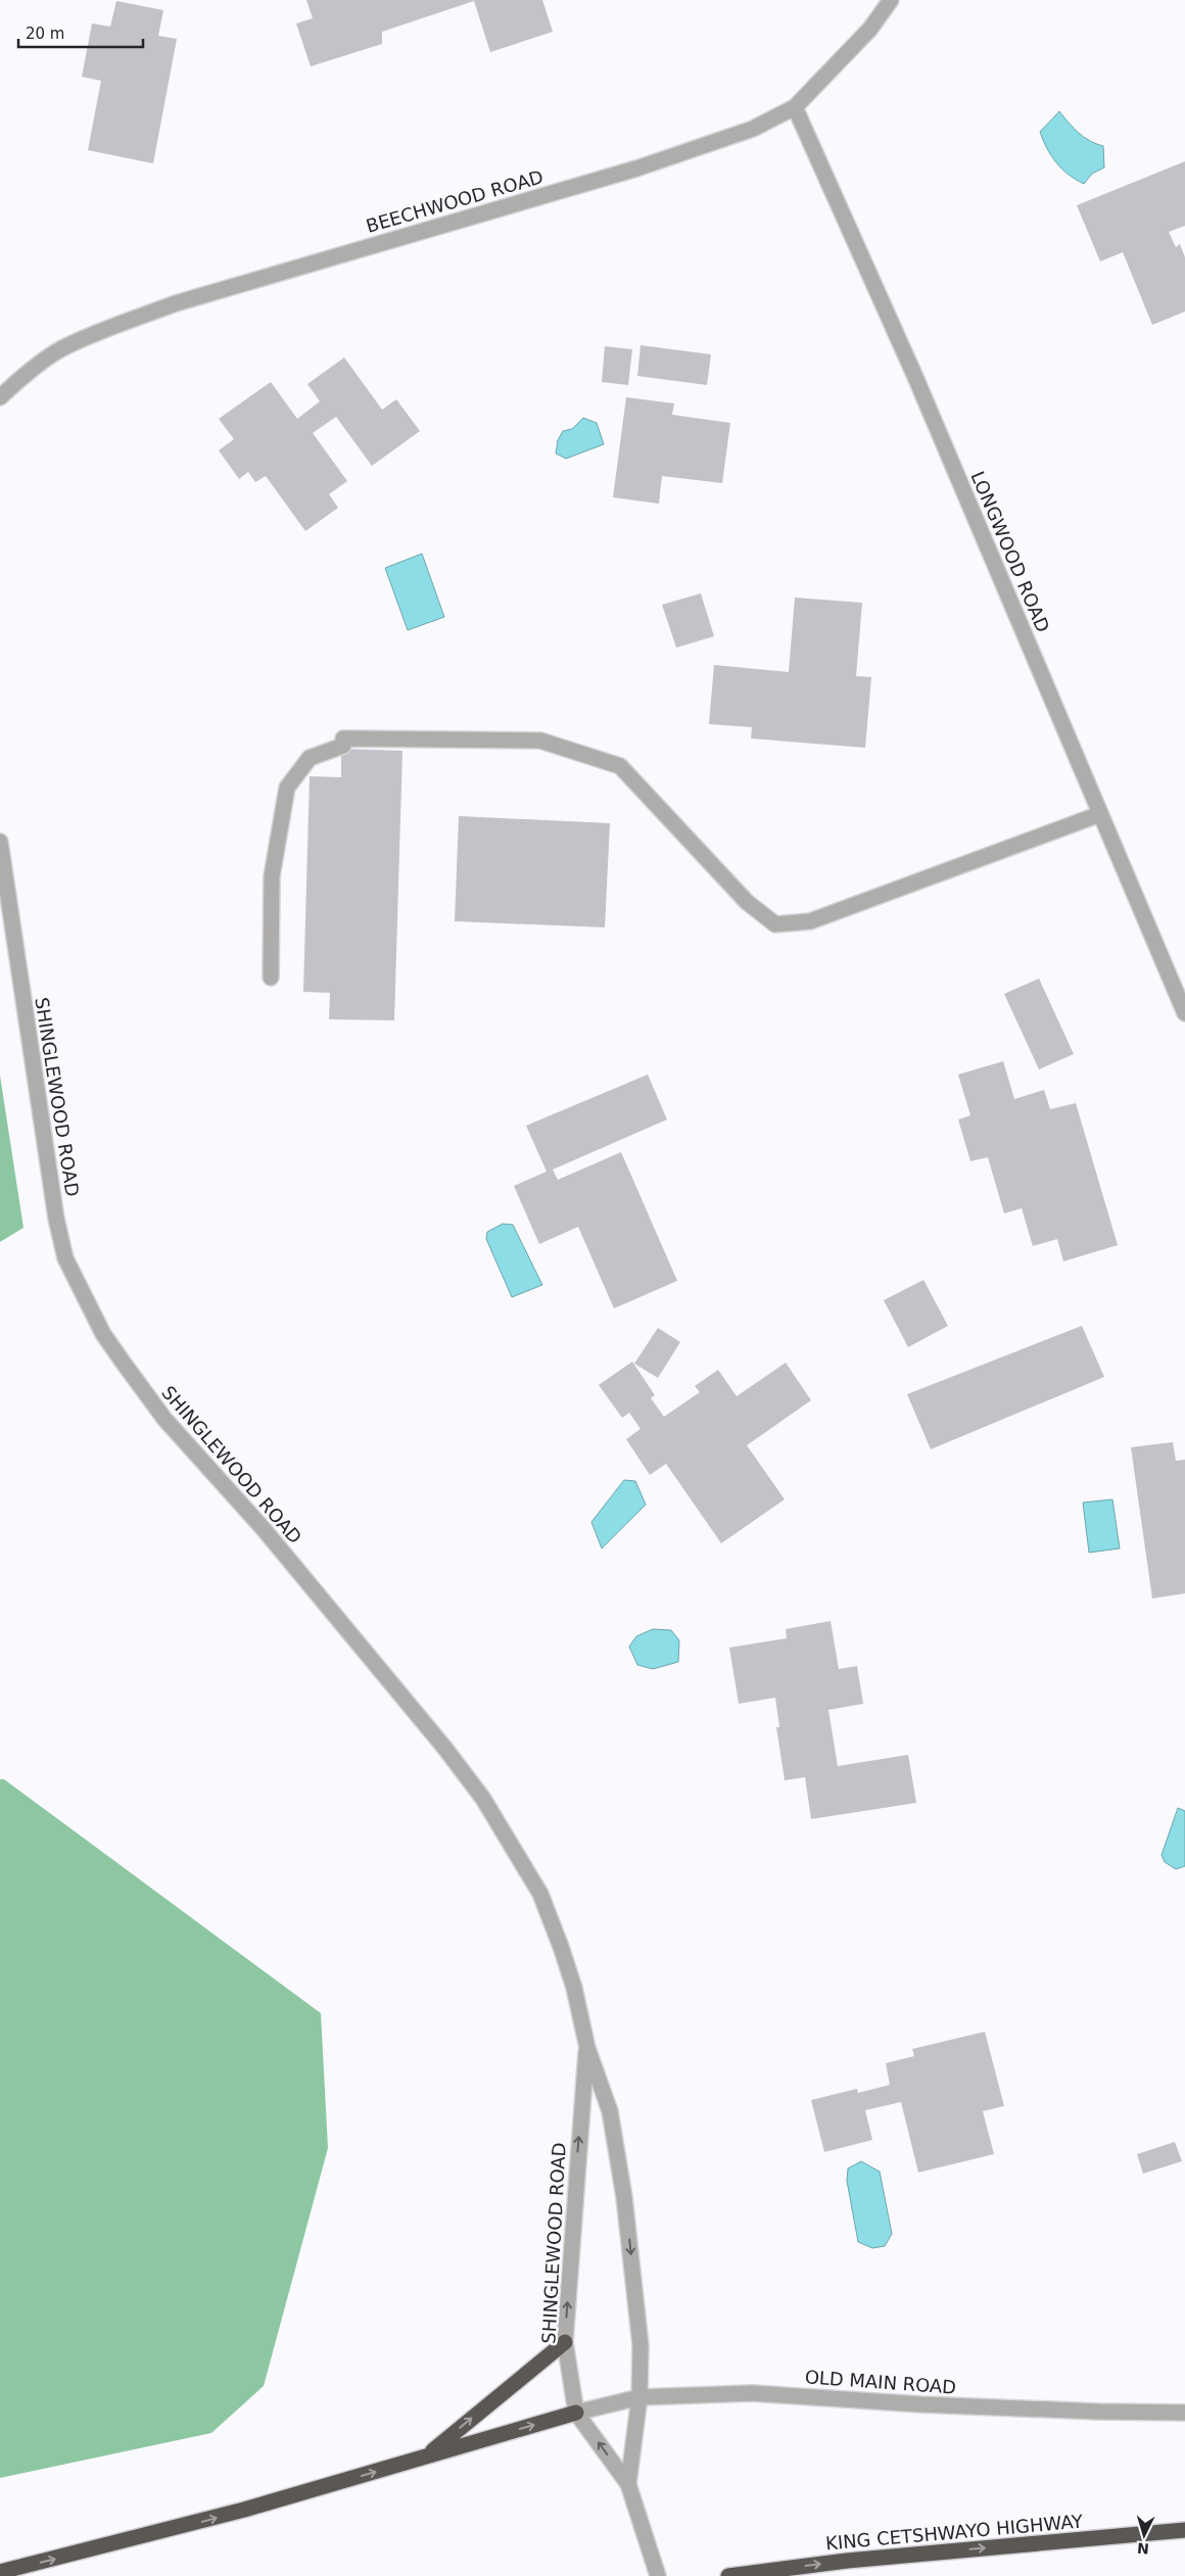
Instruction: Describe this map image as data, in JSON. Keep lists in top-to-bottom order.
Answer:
{
  "streets": {
    "highway": ["KING CETSHWAYO HIGHWAY"],
    "street": [
      "BEECHWOOD ROAD",
      "LONGWOOD ROAD",
      "SHINGLEWOOD ROAD",
      "OLD MAIN ROAD"
    ]
  },
  "crossings": [
    ["BEECHWOOD ROAD", "LONGWOOD ROAD"],
    ["SHINGLEWOOD ROAD", "OLD MAIN ROAD"]
  ],
  "one_way": ["KING CETSHWAYO HIGHWAY"],
  "scale_bar": "20 m",
  "north": "bottom"
}
